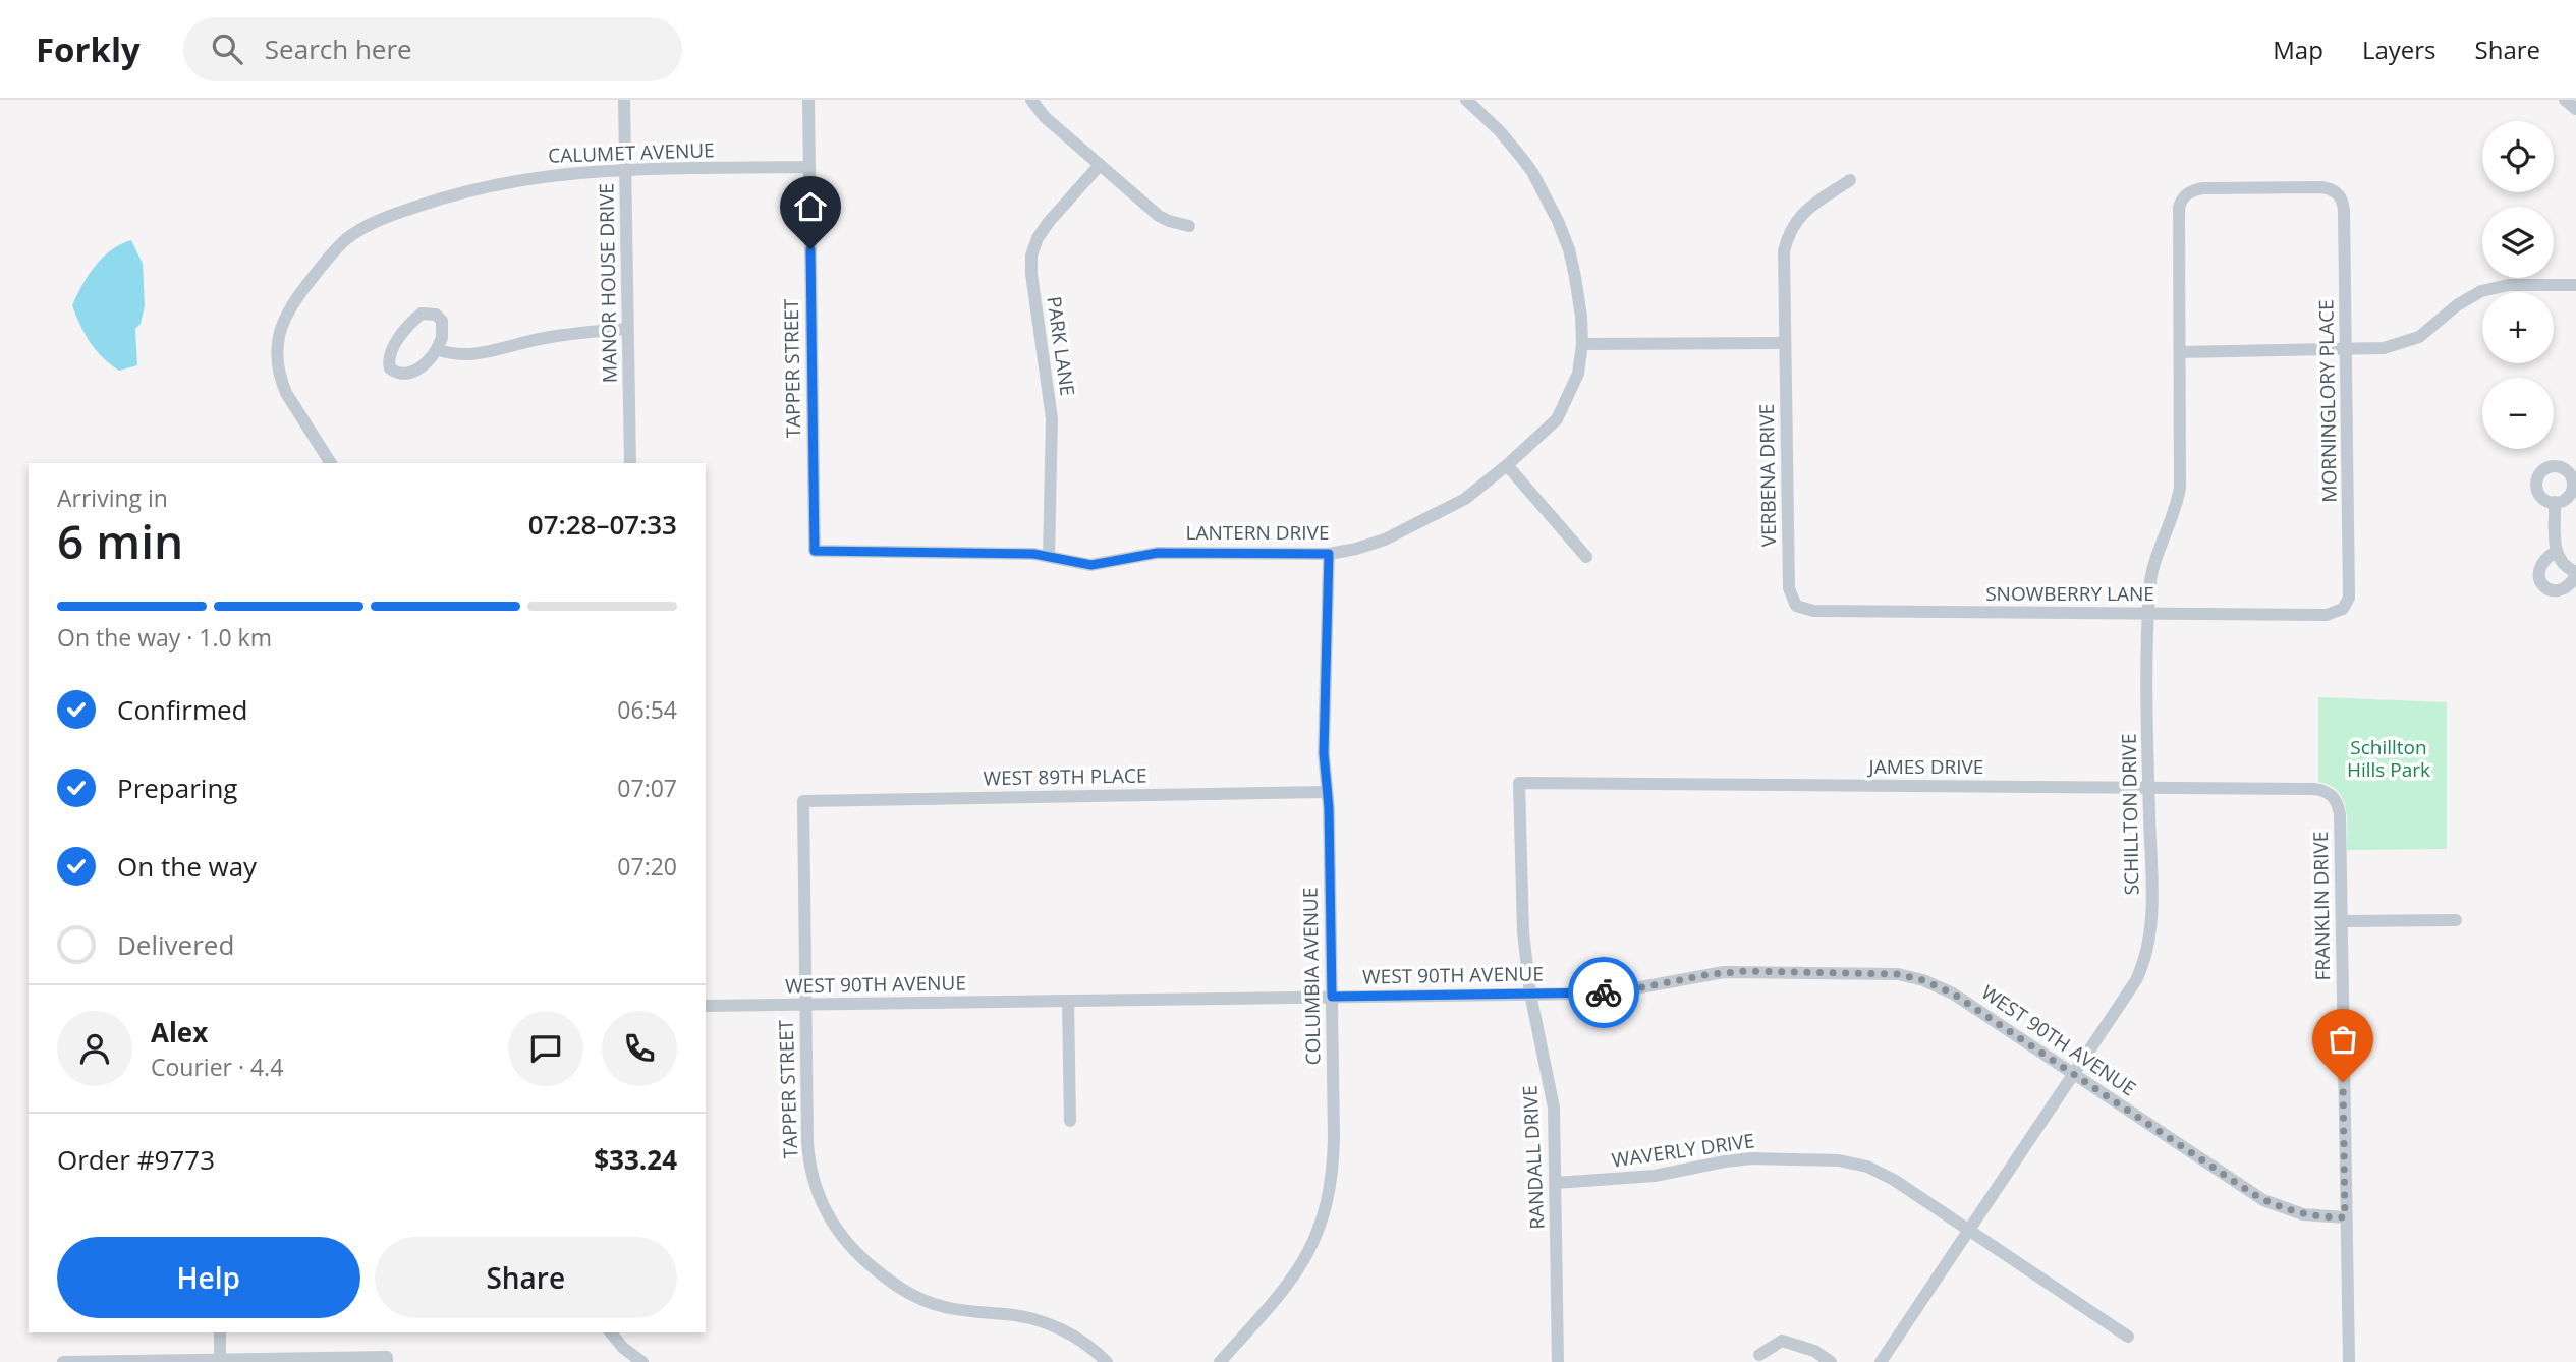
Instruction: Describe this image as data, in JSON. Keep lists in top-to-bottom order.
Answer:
{
  "streets": {
    "street": [
      "CALUMET AVENUE",
      "MANOR HOUSE DRIVE",
      "PARK LANE",
      "TAPPER STREET",
      "MORNINGLORY PLACE",
      "VERBENA DRIVE",
      "LANTERN DRIVE",
      "SNOWBERRY LANE",
      "JAMES DRIVE",
      "WEST 89TH PLACE",
      "SCHILLTON DRIVE",
      "FRANKLIN DRIVE",
      "WEST 90TH AVENUE",
      "COLUMBIA AVENUE",
      "WAVERLY DRIVE",
      "RANDALL DRIVE"
    ]
  },
  "crossings": [
    ["CALUMET AVENUE", "MANOR HOUSE DRIVE"],
    ["CALUMET AVENUE", "TAPPER STREET"],
    ["PARK LANE", "LANTERN DRIVE"],
    ["TAPPER STREET", "LANTERN DRIVE"],
    ["TAPPER STREET", "WEST 89TH PLACE"],
    ["TAPPER STREET", "WEST 90TH AVENUE"],
    ["MORNINGLORY PLACE", "SNOWBERRY LANE"],
    ["MORNINGLORY PLACE", "SCHILLTON DRIVE"],
    ["VERBENA DRIVE", "SNOWBERRY LANE"],
    ["LANTERN DRIVE", "COLUMBIA AVENUE"],
    ["SNOWBERRY LANE", "SCHILLTON DRIVE"],
    ["JAMES DRIVE", "SCHILLTON DRIVE"],
    ["JAMES DRIVE", "FRANKLIN DRIVE"],
    ["JAMES DRIVE", "RANDALL DRIVE"],
    ["WEST 89TH PLACE", "COLUMBIA AVENUE"],
    ["SCHILLTON DRIVE", "WEST 90TH AVENUE"],
    ["SCHILLTON DRIVE", "WAVERLY DRIVE"],
    ["FRANKLIN DRIVE", "WEST 90TH AVENUE"],
    ["WEST 90TH AVENUE", "COLUMBIA AVENUE"],
    ["WEST 90TH AVENUE", "RANDALL DRIVE"],
    ["WAVERLY DRIVE", "RANDALL DRIVE"]
  ],
  "parks": ["Schillton Hills Park"],
  "page": {
    "header": "Forkly",
    "search": "Search here",
    "nav": ["Map", "Layers", "Share"],
    "map_buttons": ["+", "−"],
    "heading": ["6 min", "Arriving in", "07:28–07:33"],
    "panel": [
      "Alex",
      "Courier · 4.4",
      "Order #9773",
      "$33.24"
    ],
    "bar": "On the way · 1.0 km",
    "list": [
      ["Confirmed", "06:54"],
      ["Preparing", "07:07"],
      ["On the way", "07:20"],
      "Delivered"
    ],
    "buttons": ["Help", "Share"]
  }
}
